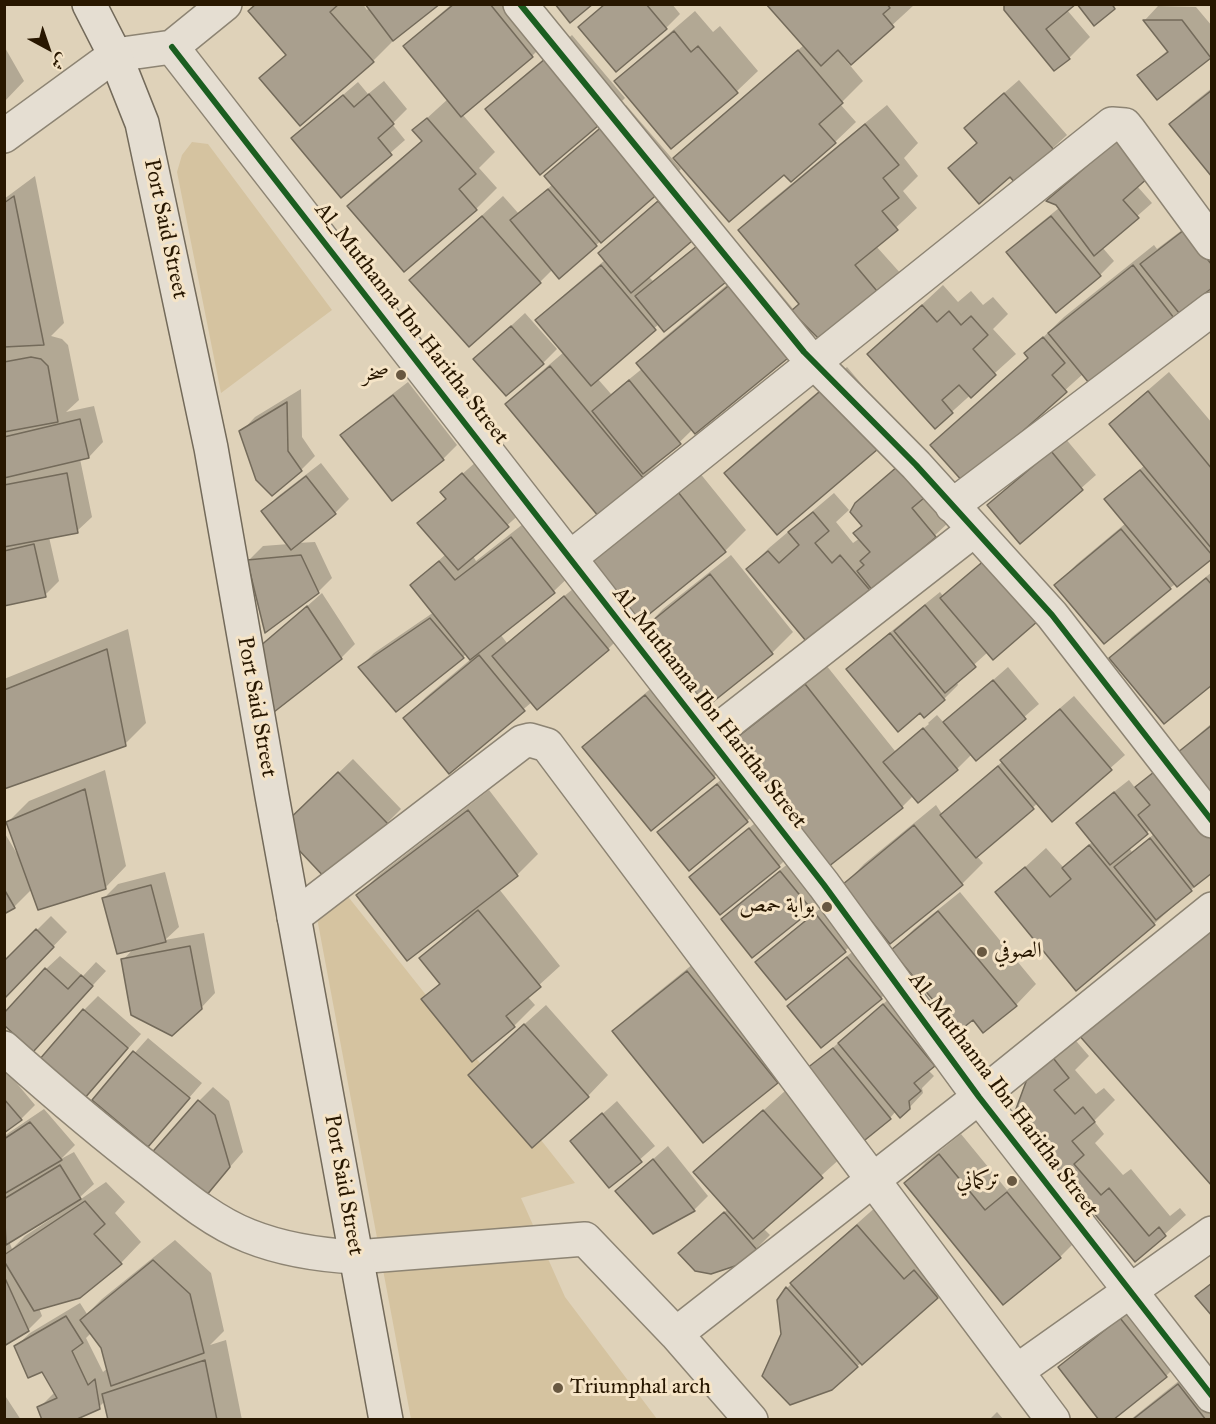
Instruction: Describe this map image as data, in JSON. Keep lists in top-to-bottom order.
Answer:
{
  "streets": {
    "street": ["Port Said Street", "Al_Muthanna Ibn Haritha Street"]
  },
  "places": [
    "صخر",
    "بوابة حمص",
    "الصوفي",
    "تركماني",
    "Triumphal arch"
  ],
  "north": "bottom right"
}
